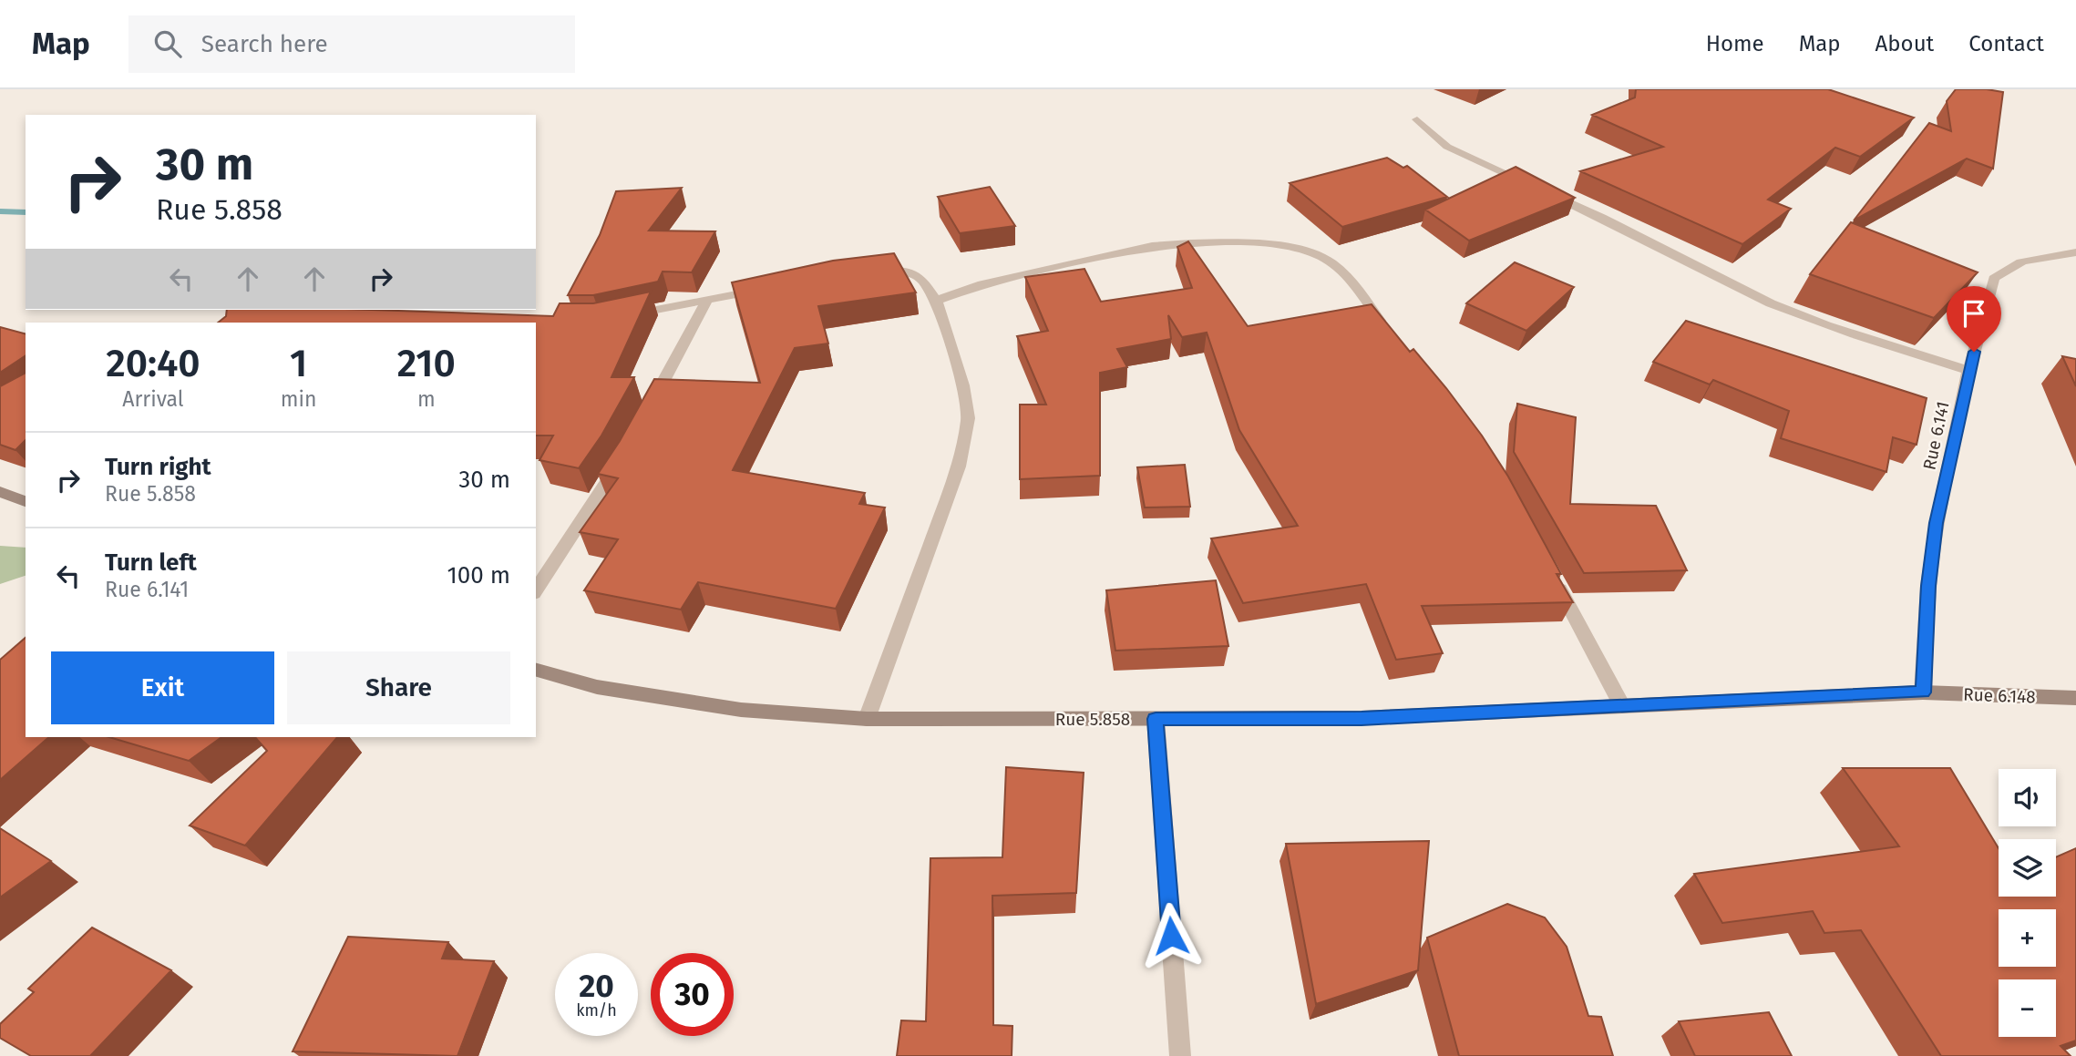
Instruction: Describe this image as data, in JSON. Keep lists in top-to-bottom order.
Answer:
{
  "streets": {
    "street": ["Rue 6.141", "Rue 6.148", "Rue 5.858"]
  },
  "crossings": [
    ["Rue 6.141", "Rue 6.148"],
    ["Rue 6.141", "Rue 5.858"],
    ["Rue 6.148", "Rue 5.858"]
  ],
  "page": {
    "header": "Map",
    "search": "Search here",
    "nav": [
      "Home",
      "Map",
      "About",
      "Contact"
    ],
    "turn": ["30 m", "Rue 5.858"],
    "eta": [
      "20:40",
      "Arrival",
      "1",
      "min",
      "210",
      "m"
    ],
    "list": [
      {
        "name": "Turn right",
        "note": "Rue 5.858",
        "value": "30 m"
      },
      {
        "name": "Turn left",
        "note": "Rue 6.141",
        "value": "100 m"
      }
    ],
    "buttons": ["Exit", "Share"],
    "map_buttons": ["+", "−"],
    "speed": "20 km/h",
    "limit": "30"
  }
}
